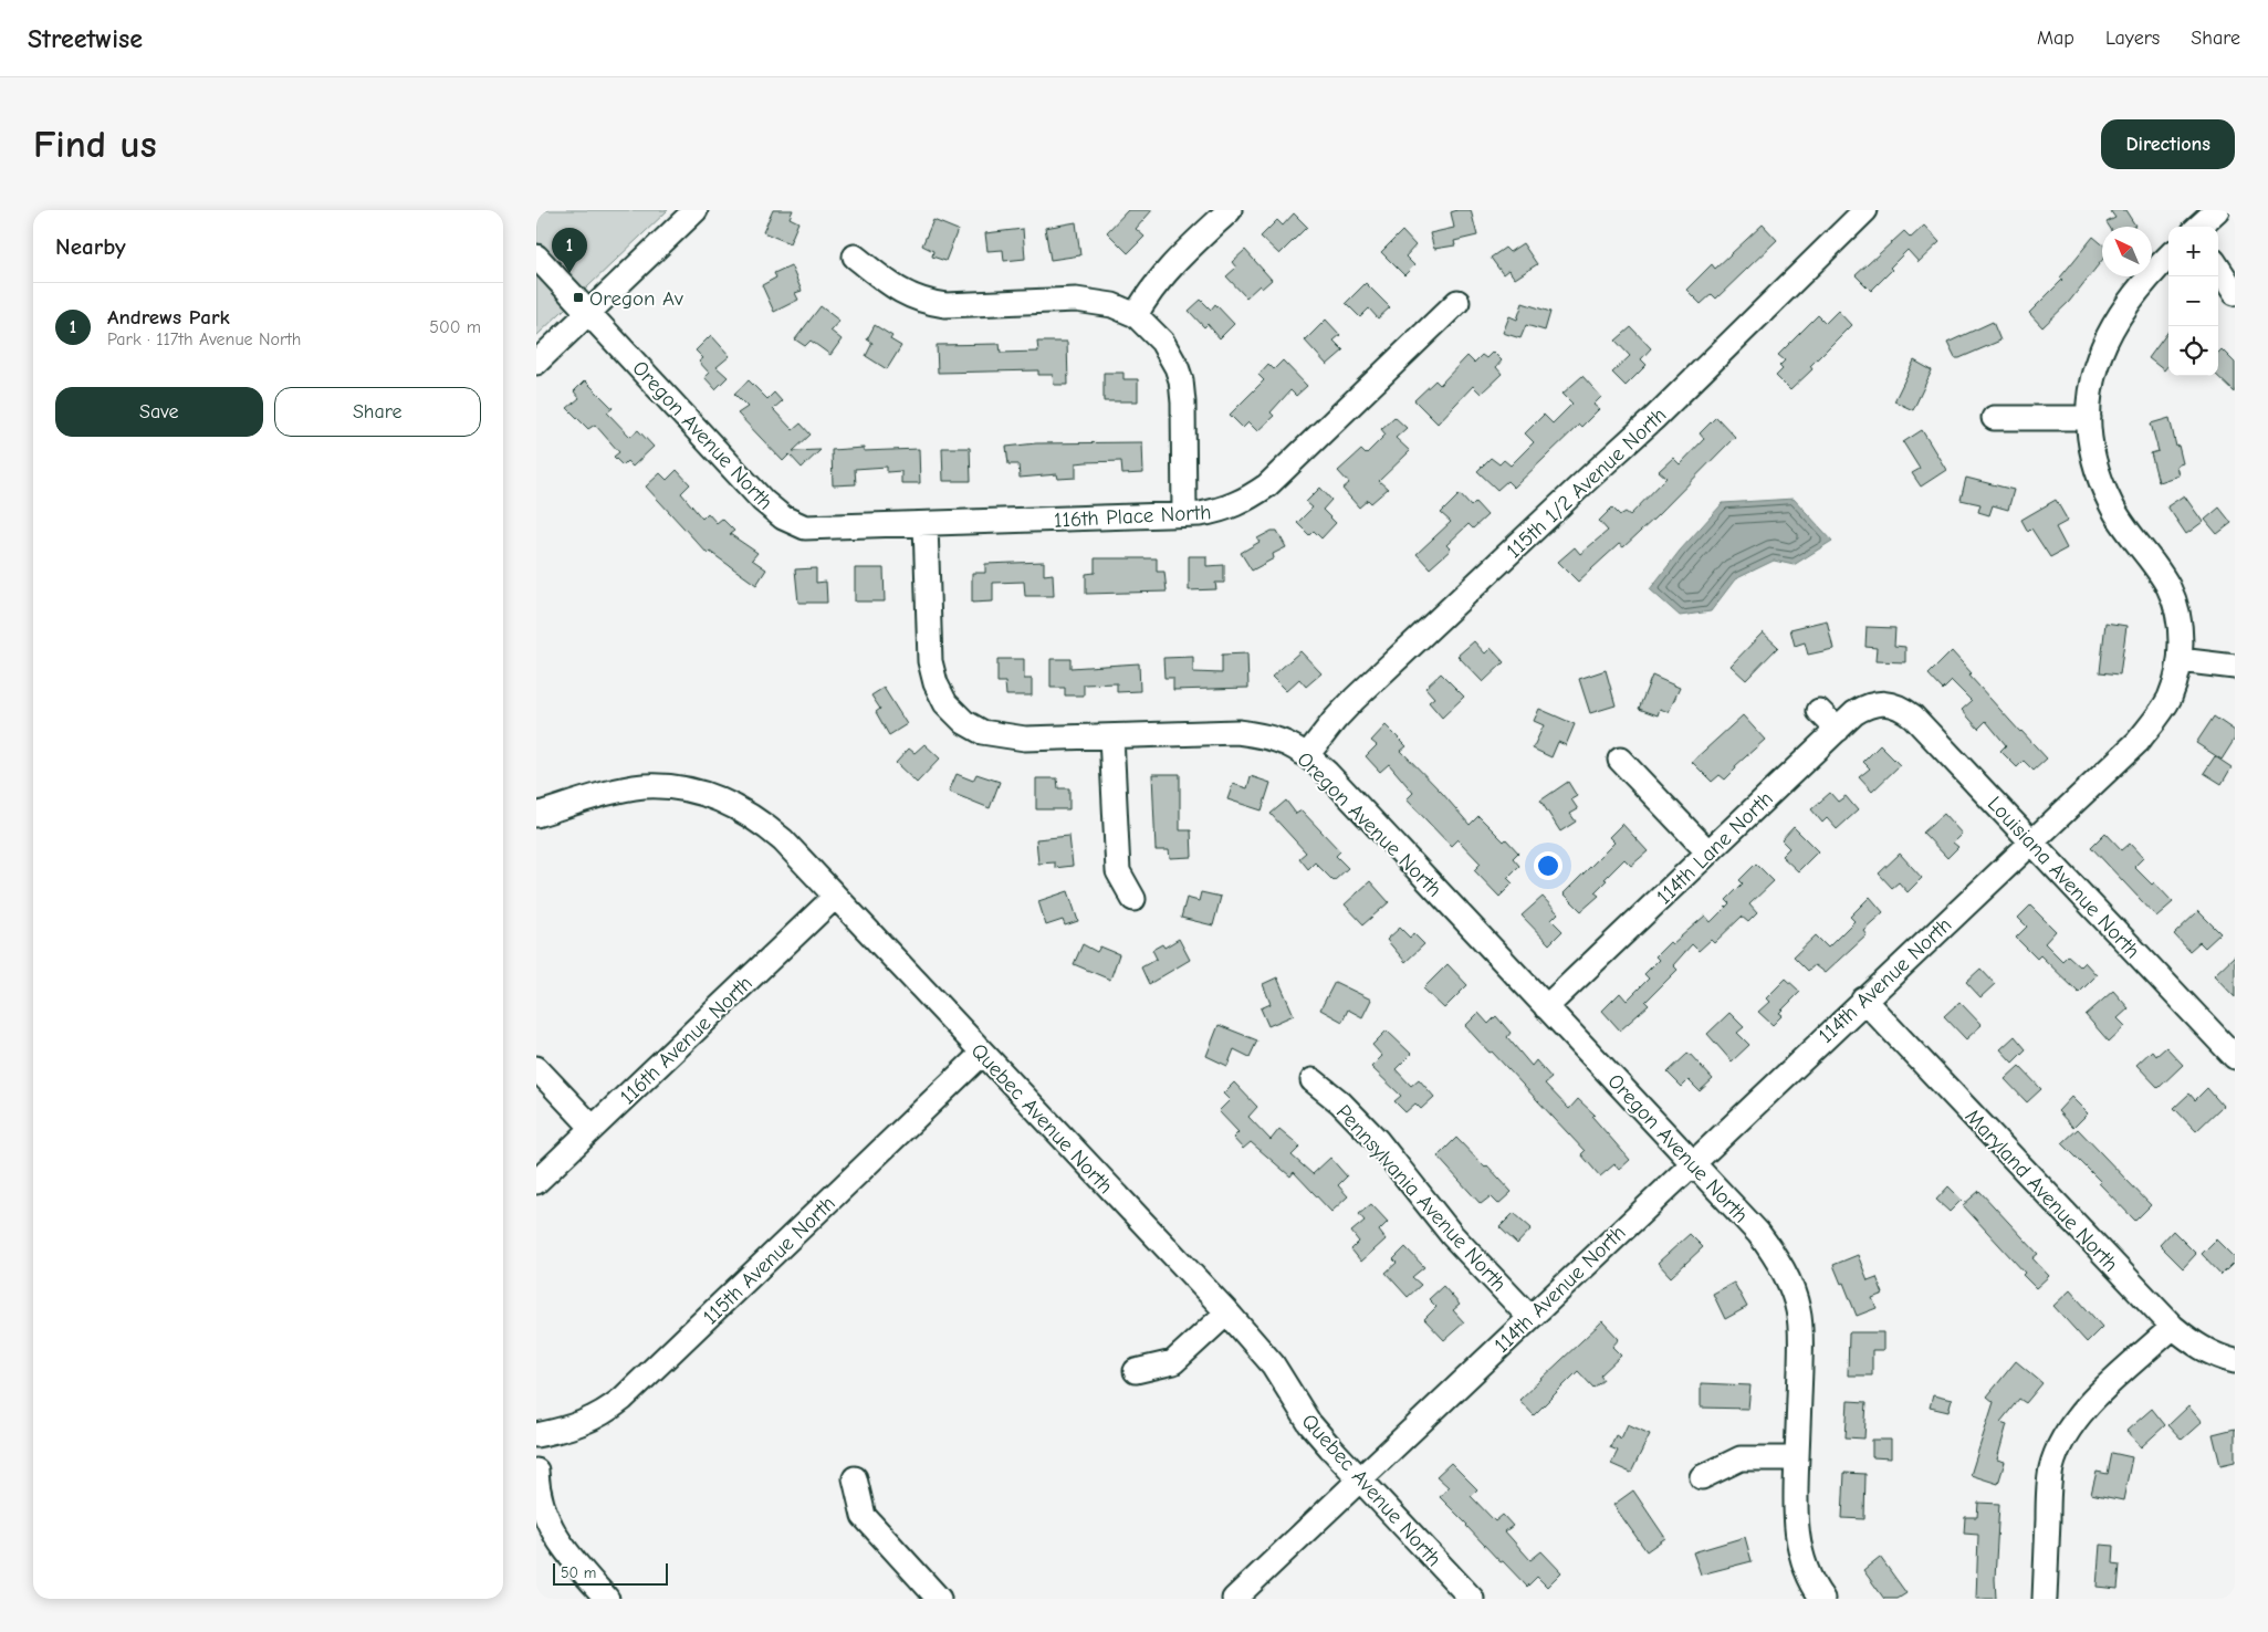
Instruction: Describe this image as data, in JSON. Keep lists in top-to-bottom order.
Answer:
{
  "streets": {
    "street": [
      "Oregon Avenue North",
      "115th 1/2 Avenue North",
      "116th Place North",
      "114th Lane North",
      "Louisiana Avenue North",
      "114th Avenue North",
      "116th Avenue North",
      "Quebec Avenue North",
      "Maryland Avenue North",
      "Pennsylvania Avenue North",
      "115th Avenue North"
    ]
  },
  "crossings": [
    ["Oregon Avenue North", "115th 1/2 Avenue North"],
    ["Oregon Avenue North", "116th Place North"],
    ["Oregon Avenue North", "114th Lane North"],
    ["Oregon Avenue North", "114th Avenue North"],
    ["114th Lane North", "Louisiana Avenue North"],
    ["Louisiana Avenue North", "114th Avenue North"],
    ["114th Avenue North", "Quebec Avenue North"],
    ["114th Avenue North", "Maryland Avenue North"],
    ["114th Avenue North", "Pennsylvania Avenue North"],
    ["116th Avenue North", "Quebec Avenue North"],
    ["Quebec Avenue North", "115th Avenue North"]
  ],
  "places": {
    "transit": ["Oregon Av"]
  },
  "scale_bar": "50 m",
  "north": "top left",
  "page": {
    "header": "Streetwise",
    "nav": ["Map", "Layers", "Share"],
    "buttons": [
      "Directions",
      ["Save", "Share"]
    ],
    "title": "Find us",
    "heading": "Nearby",
    "map_buttons": ["+", "−"],
    "pins": "1",
    "list": [
      {
        "mark": "1",
        "name": "Andrews Park",
        "note": "Park · 117th Avenue North",
        "value": "500 m"
      }
    ],
    "scale": "50 m"
  }
}
